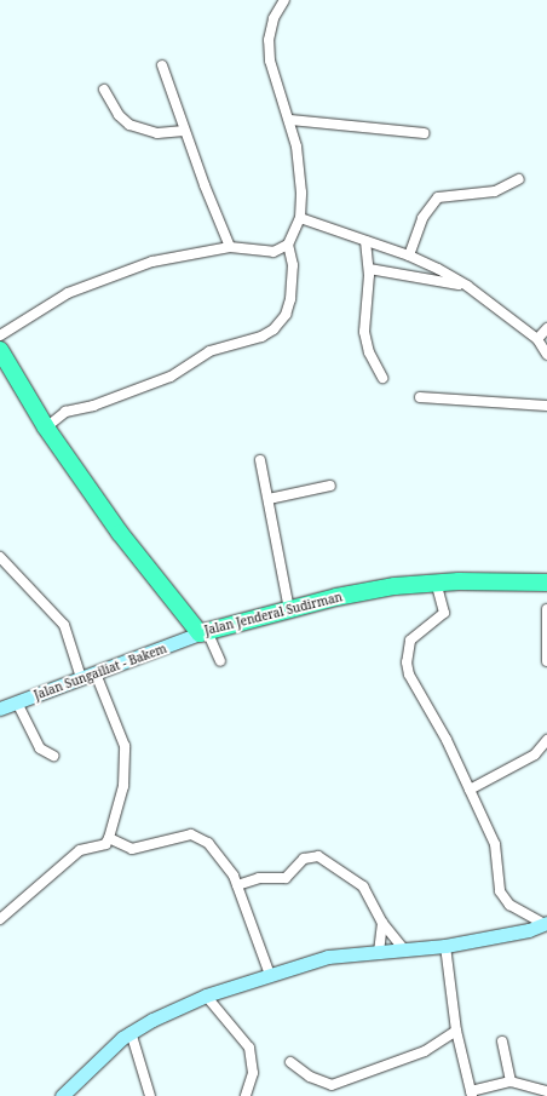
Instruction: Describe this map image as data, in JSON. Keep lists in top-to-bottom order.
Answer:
{
  "streets": {
    "highway": ["Jalan Jenderal Sudirman"],
    "main road": ["Jalan Sungailiat - Bakem"]
  },
  "crossings": [
    ["Jalan Jenderal Sudirman", "Jalan Sungailiat - Bakem"]
  ]
}
